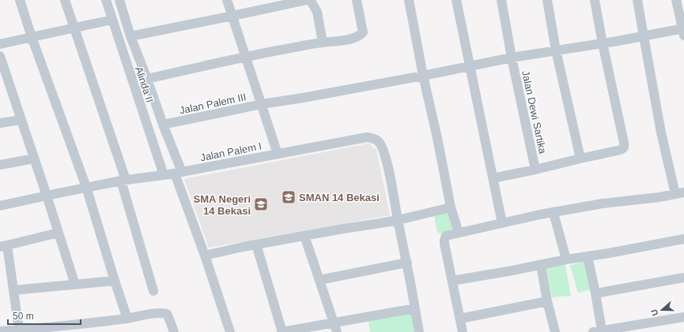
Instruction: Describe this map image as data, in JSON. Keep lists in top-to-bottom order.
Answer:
{
  "streets": {
    "street": [
      "Alinda II",
      "Jalan Palem III",
      "Jalan Dewi Sartika",
      "Jalan Palem I"
    ]
  },
  "crossings": [
    ["Alinda II", "Jalan Palem I"],
    ["Jalan Palem III", "Jalan Dewi Sartika"]
  ],
  "places": {
    "school or university": ["SMAN 14 Bekasi", "SMA Negeri 14 Bekasi"]
  },
  "scale_bar": "50 m",
  "north": "left"
}
